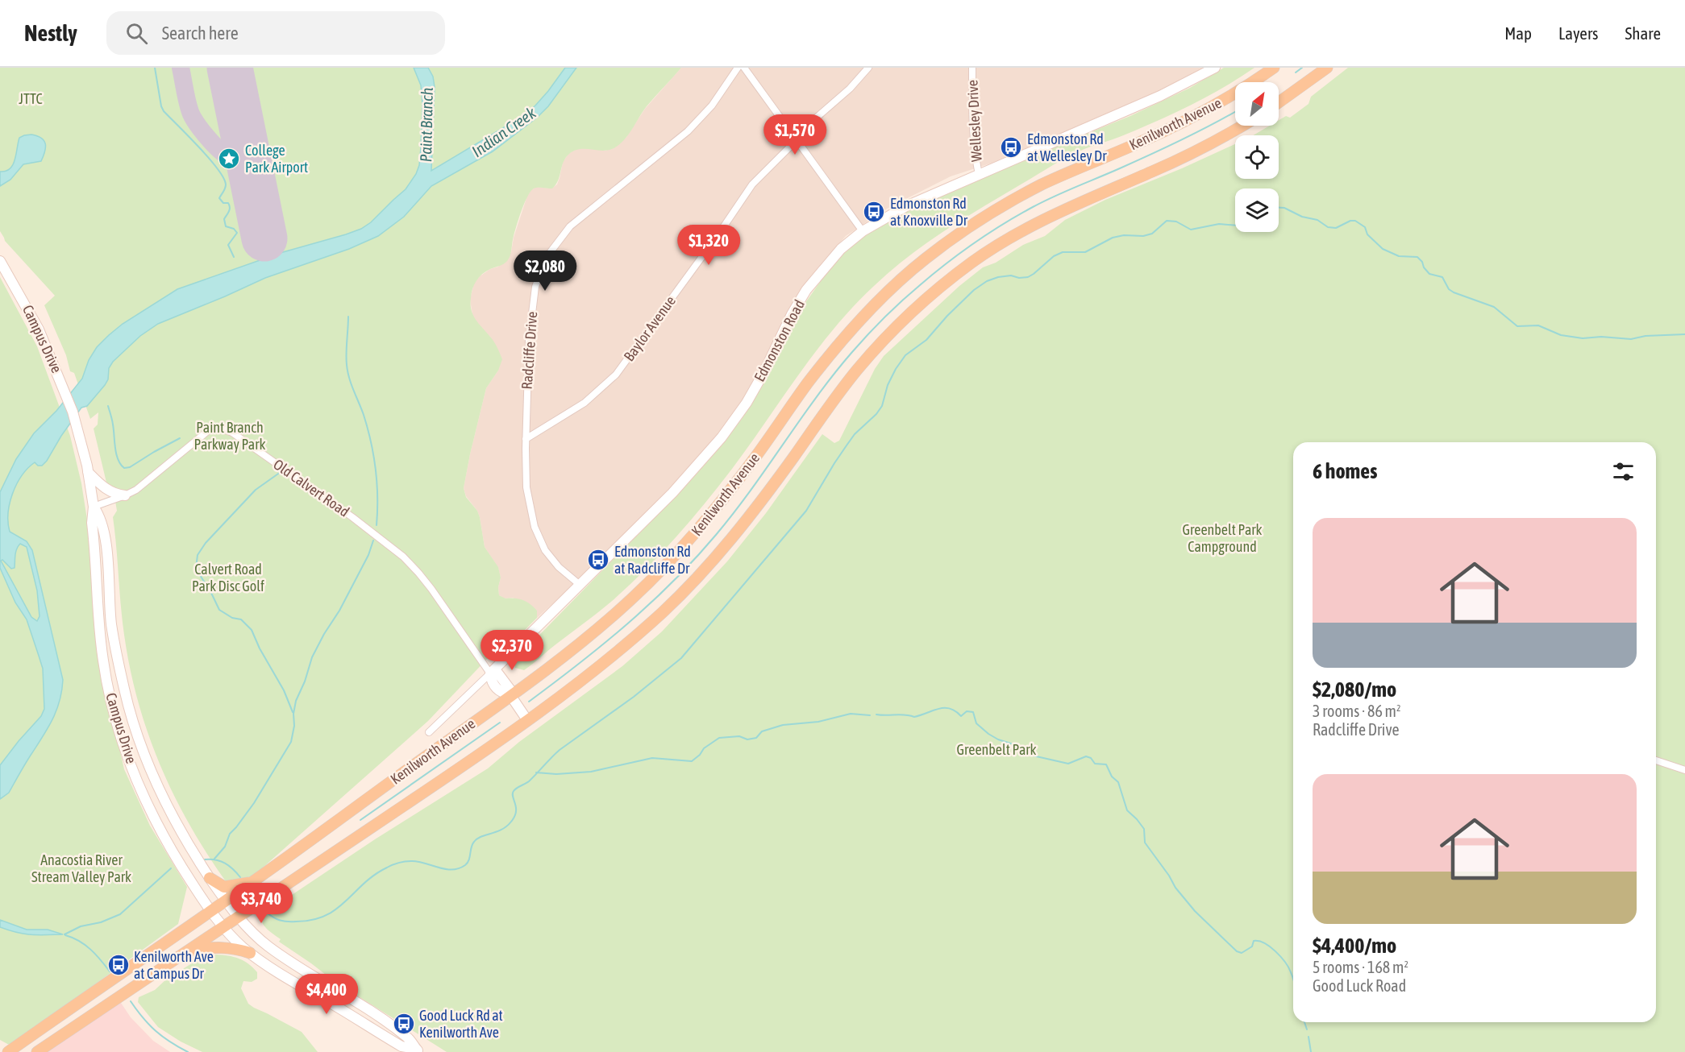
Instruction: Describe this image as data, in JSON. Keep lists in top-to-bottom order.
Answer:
{
  "streets": {
    "main road": [
      "Kenilworth Avenue",
      "Campus Drive",
      "Edmonston Road",
      "Old Calvert Road"
    ],
    "street": ["Wellesley Drive", "Baylor Avenue", "Radcliffe Drive"]
  },
  "crossings": [
    ["Wellesley Drive", "Edmonston Road"],
    ["Kenilworth Avenue", "Campus Drive"],
    ["Kenilworth Avenue", "Old Calvert Road"],
    ["Baylor Avenue", "Radcliffe Drive"],
    ["Campus Drive", "Old Calvert Road"],
    ["Edmonston Road", "Radcliffe Drive"],
    ["Edmonston Road", "Old Calvert Road"]
  ],
  "water": ["Paint Branch", "Indian Creek"],
  "parks": [
    "JTTC",
    "Paint Branch Parkway Park",
    "Greenbelt Park Campground",
    "Calvert Road Park Disc Golf",
    "Greenbelt Park",
    "Anacostia River Stream Valley Park"
  ],
  "places": {
    "bus stop": [
      "Edmonston Rd at Wellesley Dr",
      "Edmonston Rd at Knoxville Dr",
      "Edmonston Rd at Radcliffe Dr",
      "Kenilworth Ave at Campus Dr",
      "Good Luck Rd at Kenilworth Ave"
    ],
    "place": ["College Park Airport"]
  },
  "north": "top right",
  "page": {
    "header": "Nestly",
    "search": "Search here",
    "nav": ["Map", "Layers", "Share"],
    "price": [
      "$1,570",
      "$1,320",
      "$2,080",
      "$2,370",
      "$3,740",
      "$4,400"
    ],
    "heading": "6 homes",
    "list": [
      {
        "name": "$2,080/mo",
        "note": "3 rooms · 86 m² · Radcliffe Drive"
      },
      {
        "name": "$4,400/mo",
        "note": "5 rooms · 168 m² · Good Luck Road"
      }
    ]
  }
}
